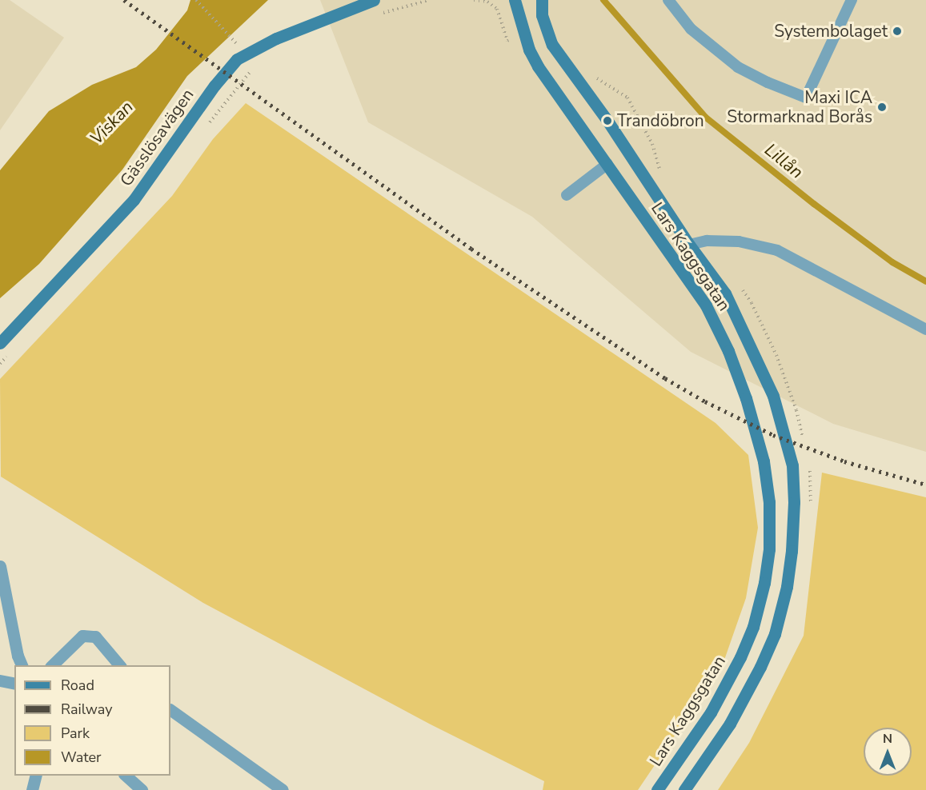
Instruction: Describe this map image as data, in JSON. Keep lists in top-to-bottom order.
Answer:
{
  "streets": {
    "street": ["Gässlösavägen", "Lars Kaggsgatan"]
  },
  "water": ["Viskan", "Lillån"],
  "places": ["Systembolaget", "Maxi ICA Stormarknad Borås", "Trandöbron"],
  "legend": [
    "Road",
    "Railway",
    "Park",
    "Water"
  ],
  "north": "top"
}
